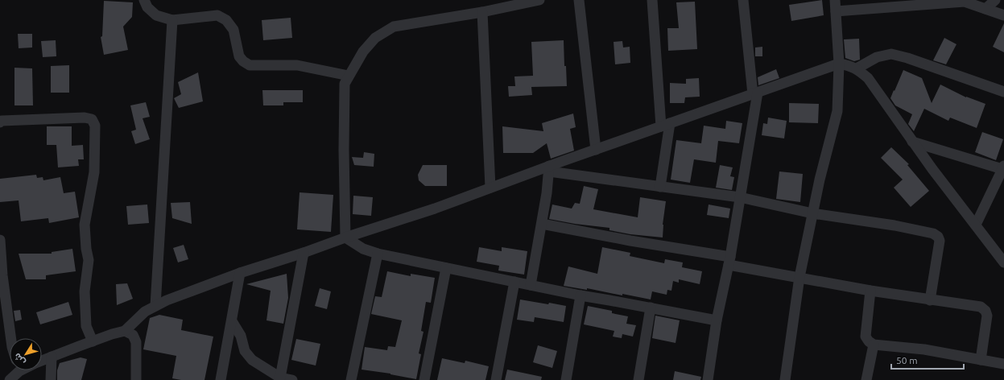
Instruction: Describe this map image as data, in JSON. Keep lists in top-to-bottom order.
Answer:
{
  "scale_bar": "50 m",
  "north": "bottom left"
}
